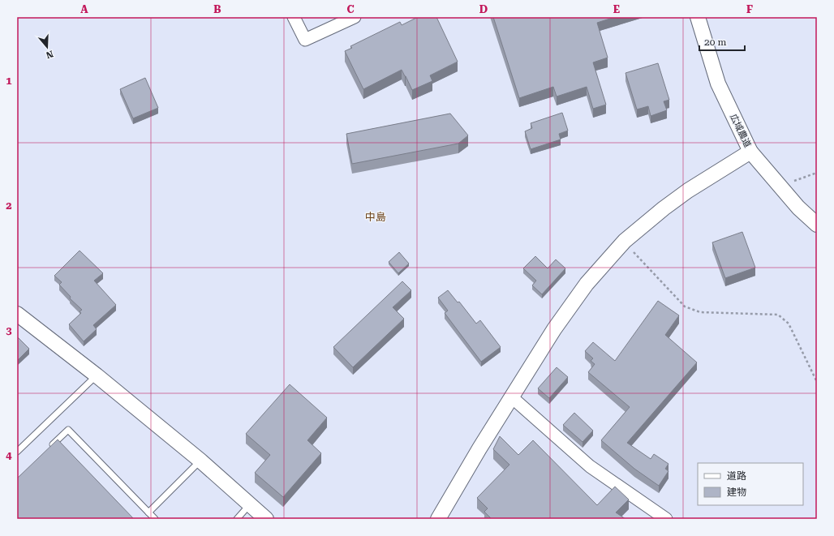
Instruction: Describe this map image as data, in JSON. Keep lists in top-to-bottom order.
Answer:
{
  "streets": {
    "street": ["広域農道"]
  },
  "districts": ["中島"],
  "legend": ["道路", "建物"],
  "scale_bar": "20 m",
  "north": "bottom",
  "grid": {
    "columns": [
      "A",
      "B",
      "C",
      "D",
      "E",
      "F"
    ],
    "rows": [
      "1",
      "2",
      "3",
      "4"
    ]
  }
}
